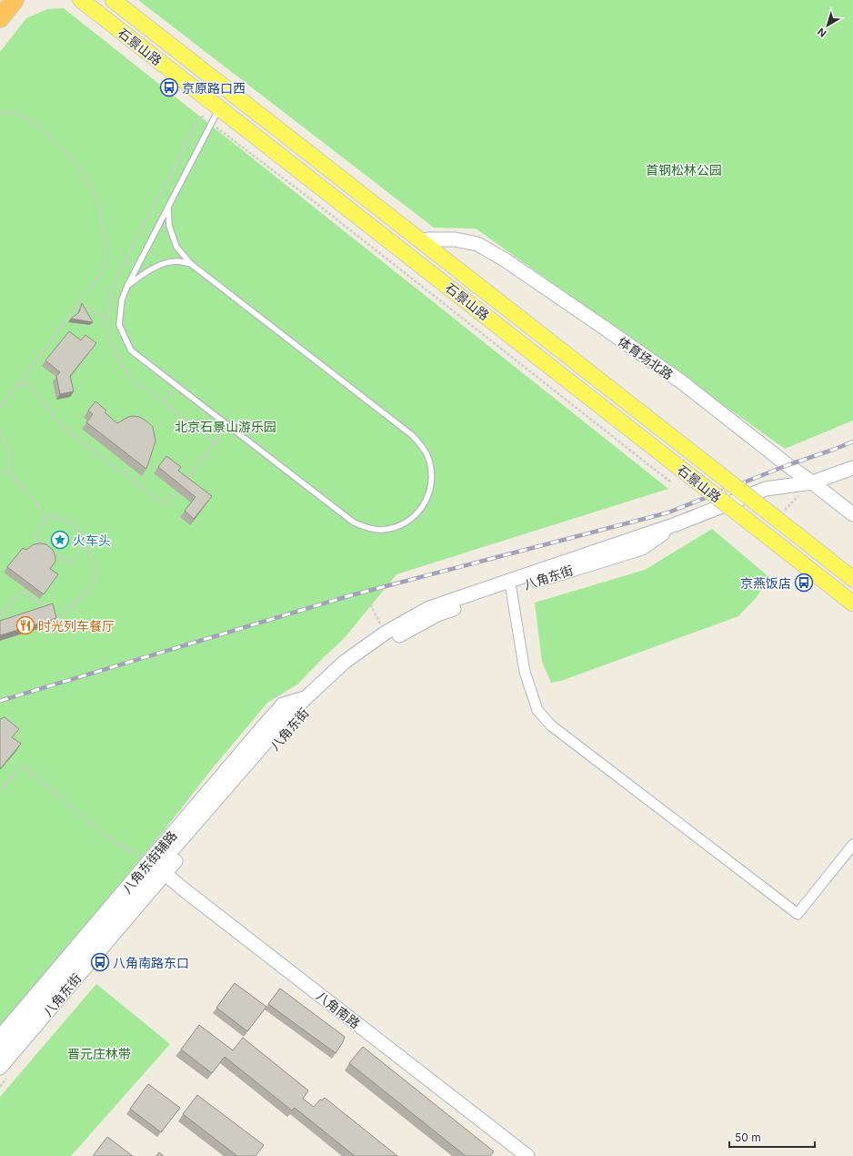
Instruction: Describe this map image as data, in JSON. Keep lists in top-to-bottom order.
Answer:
{
  "streets": {
    "main road": ["石景山路"],
    "street": [
      "体育场北路",
      "八角东街",
      "八角东街辅路",
      "八角南路"
    ]
  },
  "crossings": [
    ["石景山路", "体育场北路"],
    ["体育场北路", "八角东街"],
    ["八角东街", "八角东街辅路"],
    ["八角东街", "八角南路"],
    ["八角东街辅路", "八角南路"]
  ],
  "parks": ["首钢松林公园", "北京石景山游乐园", "晋元庄林带"],
  "places": {
    "bus stop": ["京原路口西", "京燕饭店", "八角南路东口"],
    "place": ["火车头"],
    "restaurant": ["时光列车餐厅"]
  },
  "scale_bar": "50 m",
  "north": "bottom left"
}
